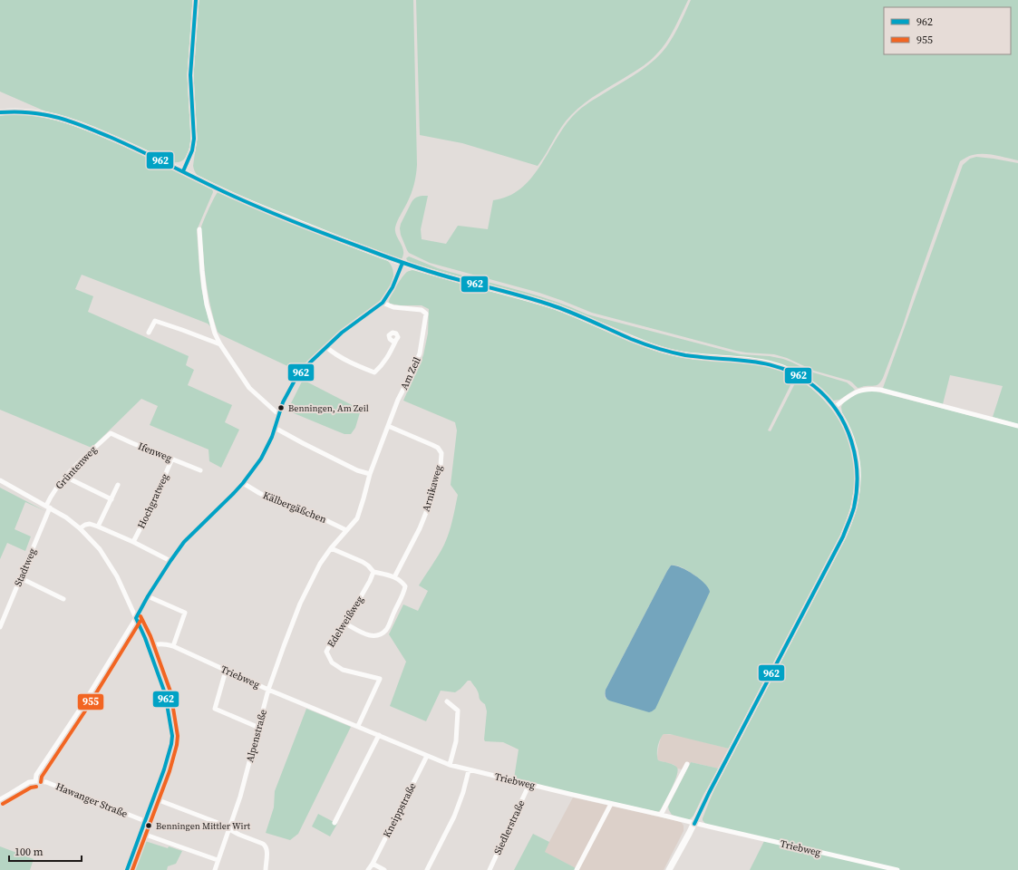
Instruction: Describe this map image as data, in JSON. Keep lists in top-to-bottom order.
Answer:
{
  "streets": {
    "street": [
      "Am Zeil",
      "Ifenweg",
      "Grüntenweg",
      "Arnikaweg",
      "Hochgratweg",
      "Kälbergäßchen",
      "Stadtweg",
      "Edelweißweg",
      "Triebweg",
      "Alpenstraße",
      "Hawanger Straße",
      "Kneippstraße",
      "Siedlerstraße"
    ]
  },
  "crossings": [
    ["Am Zeil", "Arnikaweg"],
    ["Am Zeil", "Kälbergäßchen"],
    ["Am Zeil", "Alpenstraße"],
    ["Ifenweg", "Grüntenweg"],
    ["Ifenweg", "Hochgratweg"],
    ["Grüntenweg", "Stadtweg"],
    ["Kälbergäßchen", "Alpenstraße"],
    ["Edelweißweg", "Triebweg"],
    ["Triebweg", "Alpenstraße"],
    ["Triebweg", "Kneippstraße"],
    ["Triebweg", "Siedlerstraße"]
  ],
  "places": ["Benningen, Am Zeil", "Benningen Mittler Wirt"],
  "lines": ["transit line 962", "transit line 955"],
  "legend": ["962", "955"],
  "scale_bar": "100 m"
}
